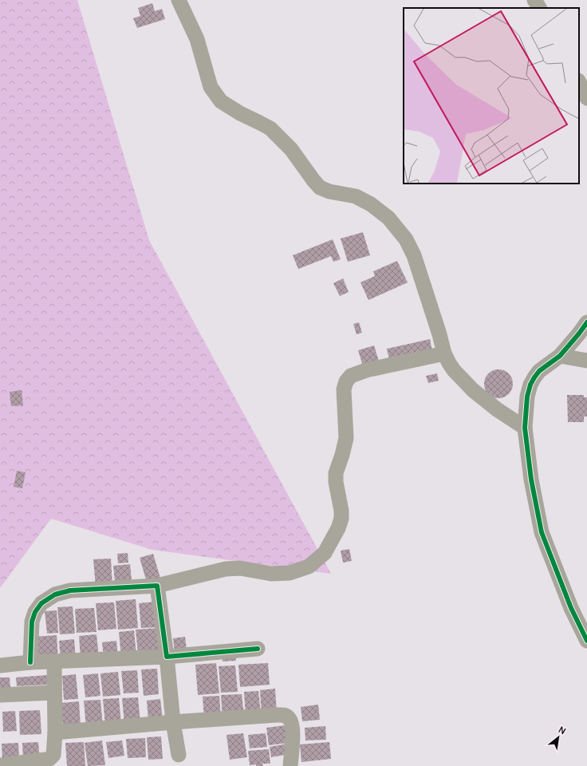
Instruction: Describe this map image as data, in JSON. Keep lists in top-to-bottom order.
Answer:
{
  "north": "top right"
}
